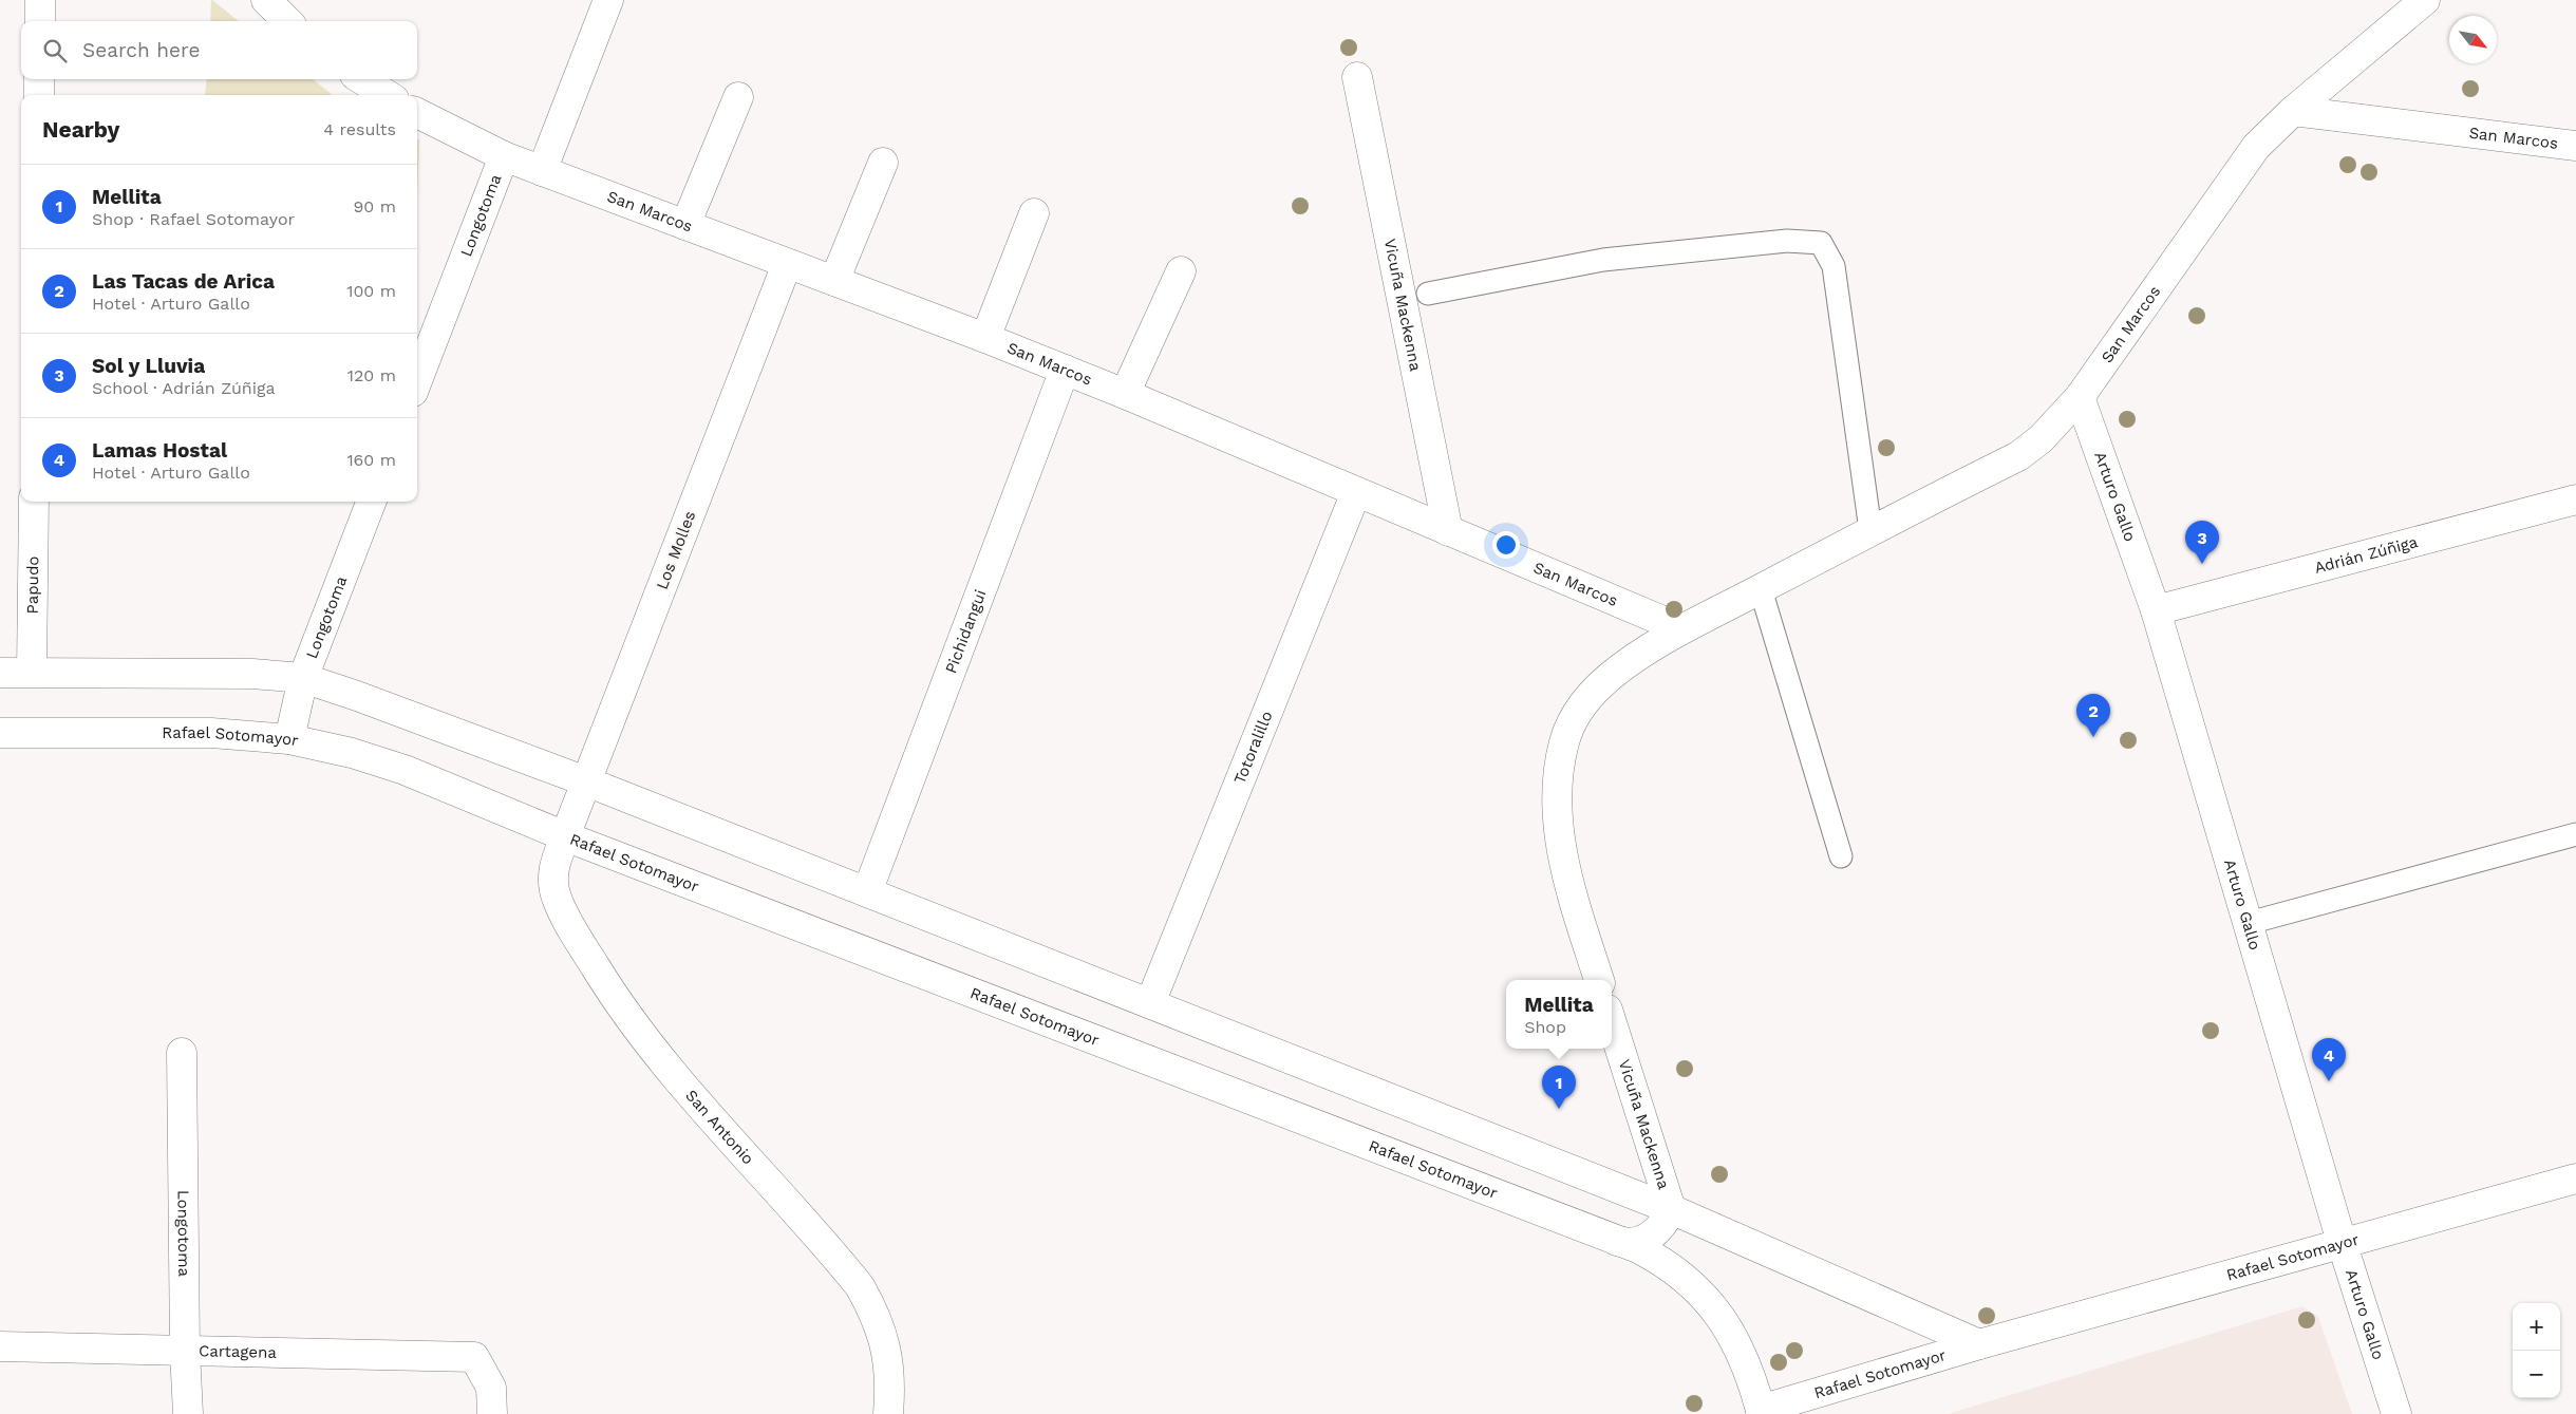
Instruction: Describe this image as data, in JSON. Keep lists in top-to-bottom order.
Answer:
{
  "streets": {
    "street": [
      "San Marcos",
      "Longotoma",
      "Vicuña Mackenna",
      "Arturo Gallo",
      "Los Molles",
      "Adrián Zúñiga",
      "Papudo",
      "Pichidangui",
      "Rafael Sotomayor",
      "Totoralillo",
      "San Antonio",
      "Cartagena"
    ]
  },
  "crossings": [
    ["San Marcos", "Longotoma"],
    ["San Marcos", "Vicuña Mackenna"],
    ["San Marcos", "Arturo Gallo"],
    ["San Marcos", "Los Molles"],
    ["San Marcos", "Pichidangui"],
    ["San Marcos", "Totoralillo"],
    ["Longotoma", "Rafael Sotomayor"],
    ["Longotoma", "Cartagena"],
    ["Vicuña Mackenna", "Rafael Sotomayor"],
    ["Arturo Gallo", "Adrián Zúñiga"],
    ["Arturo Gallo", "Rafael Sotomayor"],
    ["Los Molles", "Rafael Sotomayor"],
    ["Los Molles", "San Antonio"],
    ["Papudo", "Rafael Sotomayor"],
    ["Pichidangui", "Rafael Sotomayor"],
    ["Rafael Sotomayor", "Totoralillo"],
    ["Rafael Sotomayor", "San Antonio"]
  ],
  "north": "bottom right",
  "page": {
    "search": "Search here",
    "heading": ["Nearby", "4 results"],
    "list": [
      {
        "mark": "1",
        "name": "Mellita",
        "note": "Shop · Rafael Sotomayor",
        "value": "90 m"
      },
      {
        "mark": "2",
        "name": "Las Tacas de Arica",
        "note": "Hotel · Arturo Gallo",
        "value": "100 m"
      },
      {
        "mark": "3",
        "name": "Sol y Lluvia",
        "note": "School · Adrián Zúñiga",
        "value": "120 m"
      },
      {
        "mark": "4",
        "name": "Lamas Hostal",
        "note": "Hotel · Arturo Gallo",
        "value": "160 m"
      }
    ],
    "pins": [
      "3",
      "2",
      "4",
      "1"
    ],
    "popup": ["Mellita", "Shop"],
    "map_buttons": ["+", "−"]
  }
}
